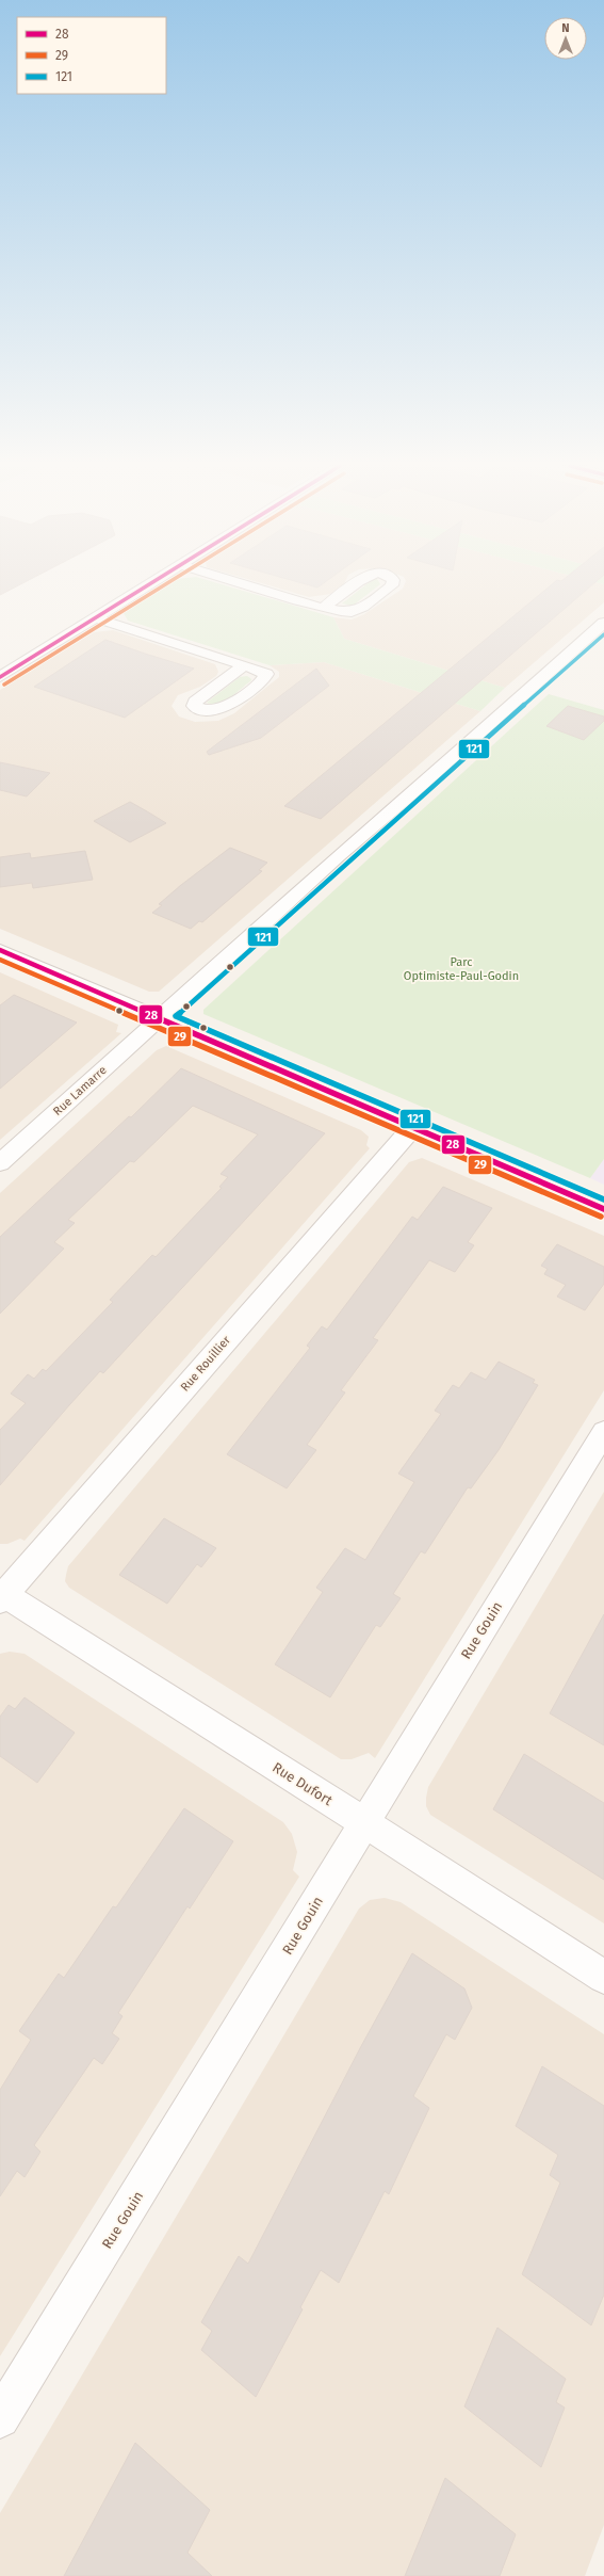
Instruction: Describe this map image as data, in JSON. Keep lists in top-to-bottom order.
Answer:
{
  "streets": {
    "street": [
      "Rue Lamarre",
      "Rue Rouillier",
      "Rue Gouin",
      "Rue Dufort"
    ]
  },
  "crossings": [
    ["Rue Rouillier", "Rue Dufort"],
    ["Rue Gouin", "Rue Dufort"]
  ],
  "parks": ["Parc Optimiste-Paul-Godin"],
  "lines": ["transit line 28", "transit line 29", "transit line 121"],
  "legend": ["28", "29", "121"],
  "north": "top"
}
